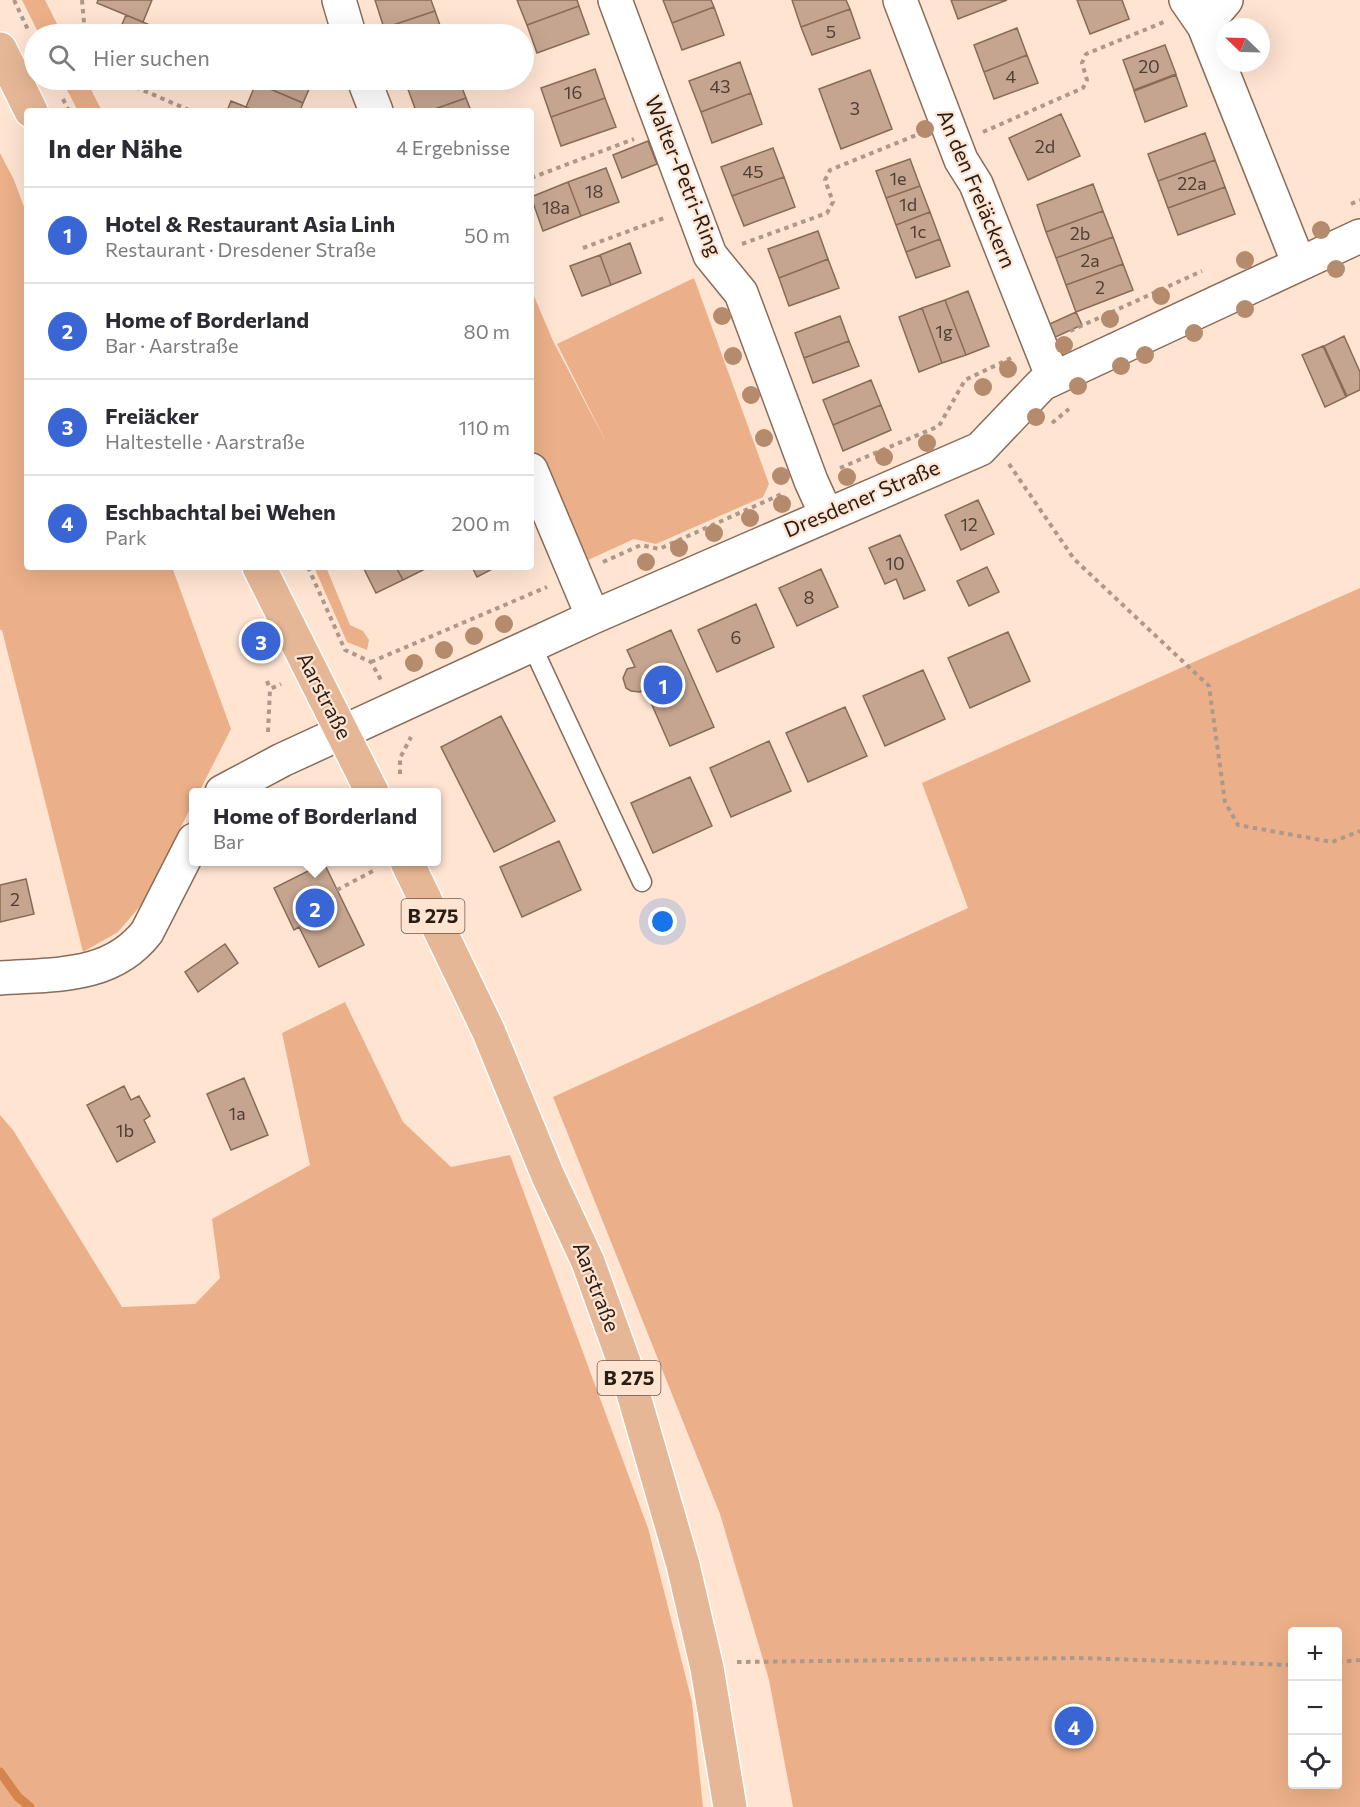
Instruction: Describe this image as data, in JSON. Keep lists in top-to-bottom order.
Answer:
{
  "streets": {
    "main road": ["Aarstraße", "B 275"],
    "street": ["Walter-Petri-Ring", "An den Freiäckern", "Dresdener Straße"]
  },
  "crossings": [
    ["Walter-Petri-Ring", "Dresdener Straße"],
    ["An den Freiäckern", "Dresdener Straße"],
    ["Dresdener Straße", "Aarstraße"]
  ],
  "house_numbers": [
    "5",
    "20",
    "4",
    "43",
    "16",
    "3",
    "2d",
    "45",
    "1e",
    "22a",
    "18",
    "1d",
    "18a",
    "1c",
    "2b",
    "2a",
    "2",
    "1g",
    "12",
    "10",
    "8",
    "6",
    "2",
    "1a",
    "1b"
  ],
  "north": "top left",
  "page": {
    "search": "Hier suchen",
    "heading": ["In der Nähe", "4 Ergebnisse"],
    "list": [
      {
        "mark": "1",
        "name": "Hotel & Restaurant Asia Linh",
        "note": "Restaurant · Dresdener Straße",
        "value": "50 m"
      },
      {
        "mark": "2",
        "name": "Home of Borderland",
        "note": "Bar · Aarstraße",
        "value": "80 m"
      },
      {
        "mark": "3",
        "name": "Freiäcker",
        "note": "Haltestelle · Aarstraße",
        "value": "110 m"
      },
      {
        "mark": "4",
        "name": "Eschbachtal bei Wehen",
        "note": "Park",
        "value": "200 m"
      }
    ],
    "pins": [
      "3",
      "1",
      "2",
      "4"
    ],
    "popup": ["Home of Borderland", "Bar"],
    "map_buttons": ["+", "−"]
  }
}
